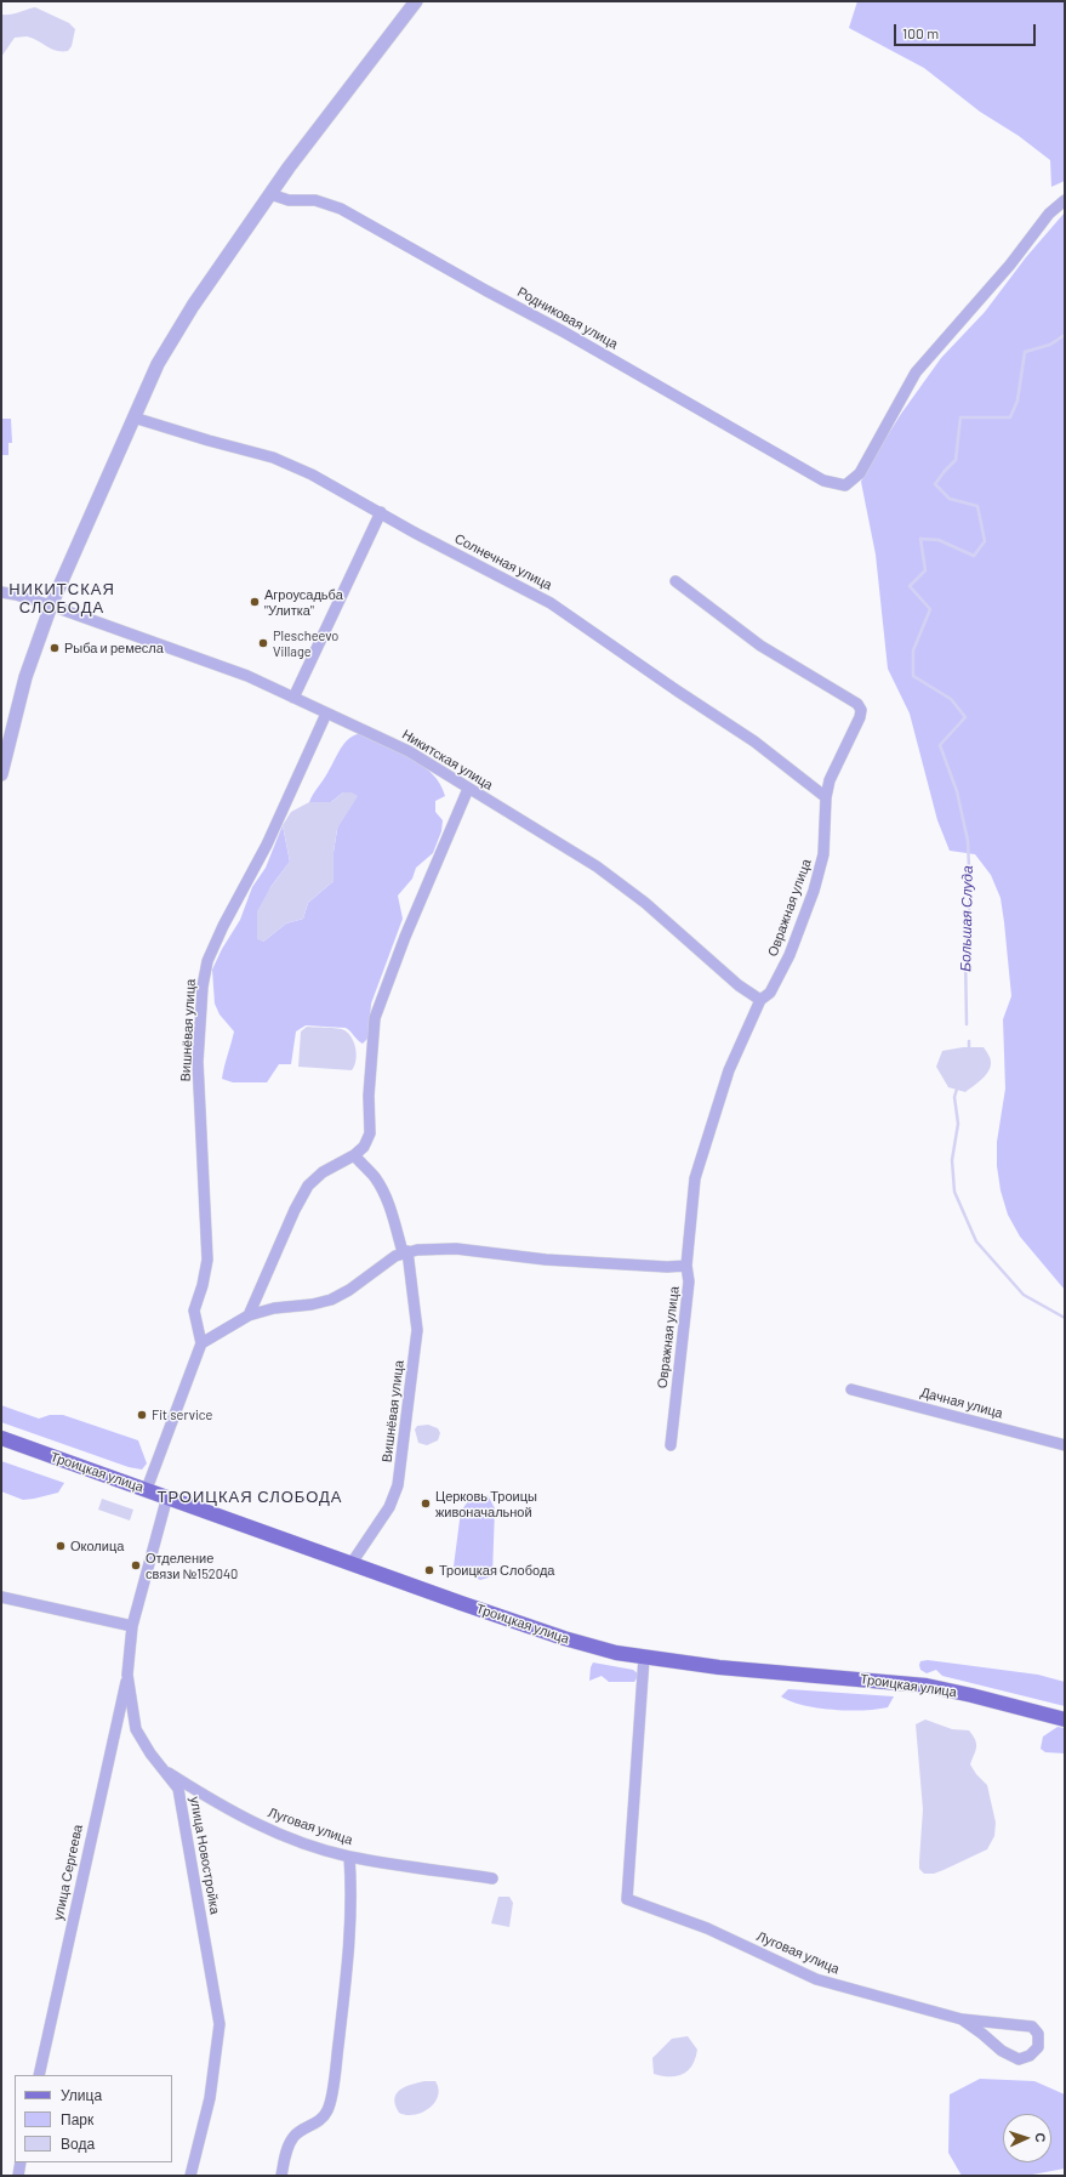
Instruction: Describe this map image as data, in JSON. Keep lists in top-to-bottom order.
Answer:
{
  "streets": {
    "main road": ["Троицкая улица"],
    "street": [
      "Родниковая улица",
      "Солнечная улица",
      "Никитская улица",
      "Овражная улица",
      "Вишнёвая улица",
      "Дачная улица",
      "Луговая улица",
      "улица Новостройка",
      "улица Сергеева"
    ]
  },
  "crossings": [
    ["Солнечная улица", "Овражная улица"],
    ["Никитская улица", "Овражная улица"],
    ["Никитская улица", "Вишнёвая улица"],
    ["Вишнёвая улица", "Троицкая улица"],
    ["Троицкая улица", "Луговая улица"],
    ["Троицкая улица", "улица Новостройка"],
    ["Луговая улица", "улица Новостройка"],
    ["улица Новостройка", "улица Сергеева"]
  ],
  "districts": ["НИКИТСКАЯ СЛОБОДА", "ТРОИЦКАЯ СЛОБОДА"],
  "water": ["Большая Слуда"],
  "places": [
    "Агроусадьба \"Улитка\"",
    "Plescheevo Village",
    "Рыба и ремесла",
    "Fit service",
    "Церковь Троицы живоначальной",
    "Околица",
    "Отделение связи №152040",
    "Троицкая Слобода"
  ],
  "legend": ["Улица", "Парк", "Вода"],
  "scale_bar": "100 m",
  "north": "right"
}
